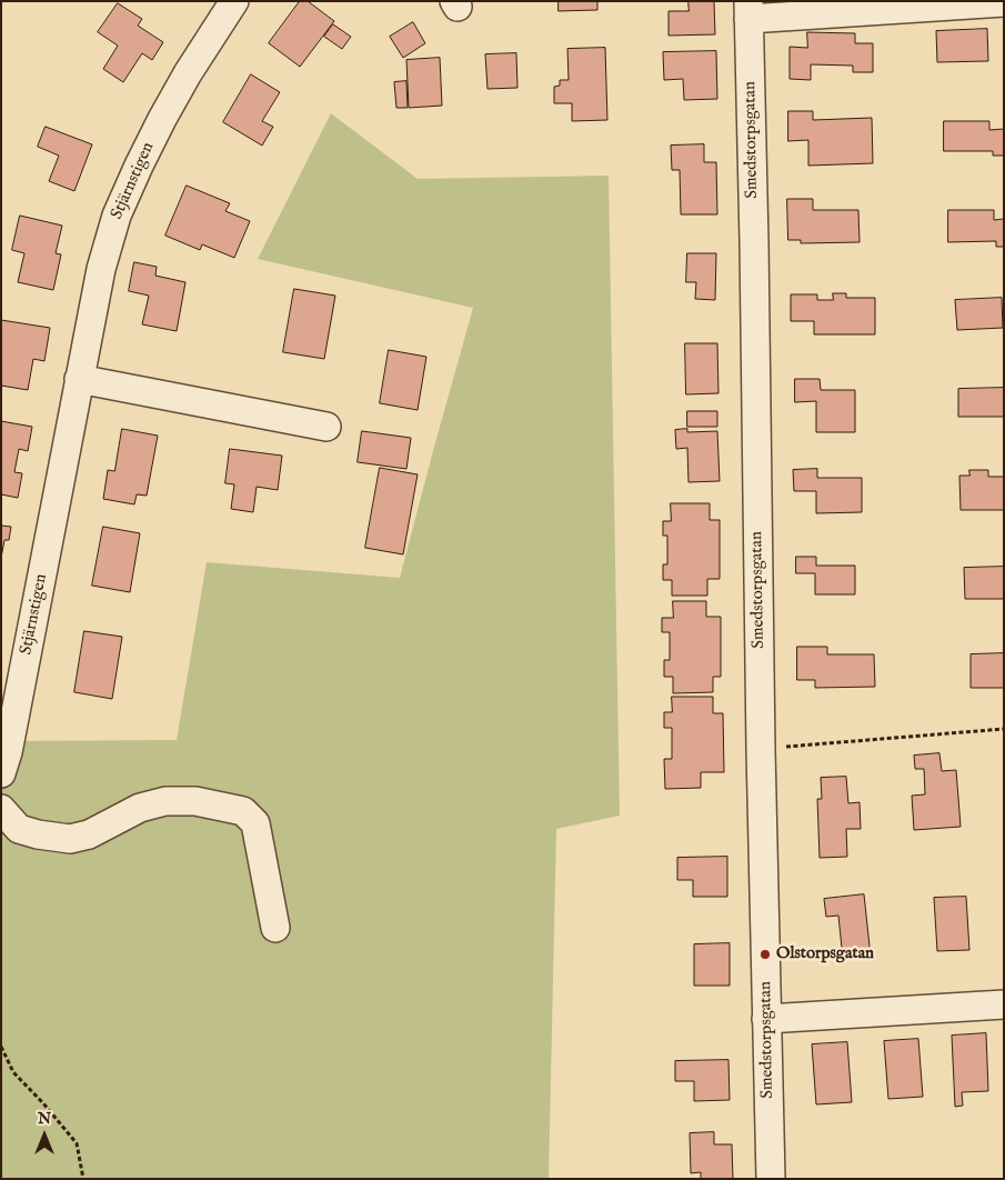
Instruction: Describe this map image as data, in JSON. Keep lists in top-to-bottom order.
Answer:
{
  "streets": {
    "street": ["Smedstorpsgatan", "Stjärnstigen"]
  },
  "places": ["Olstorpsgatan"],
  "north": "top"
}
